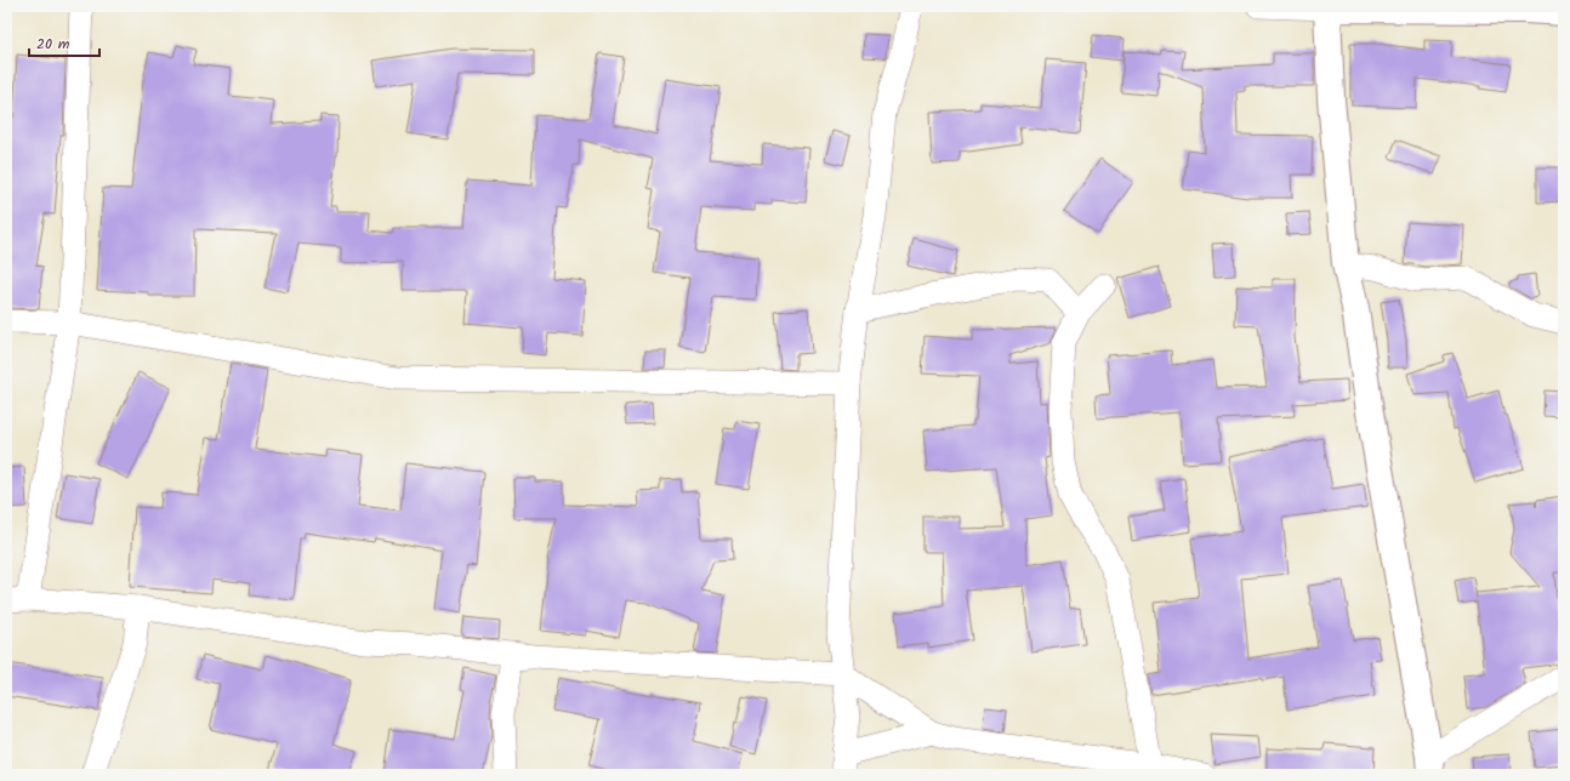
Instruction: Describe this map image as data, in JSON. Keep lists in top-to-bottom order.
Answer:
{
  "scale_bar": "20 m"
}
